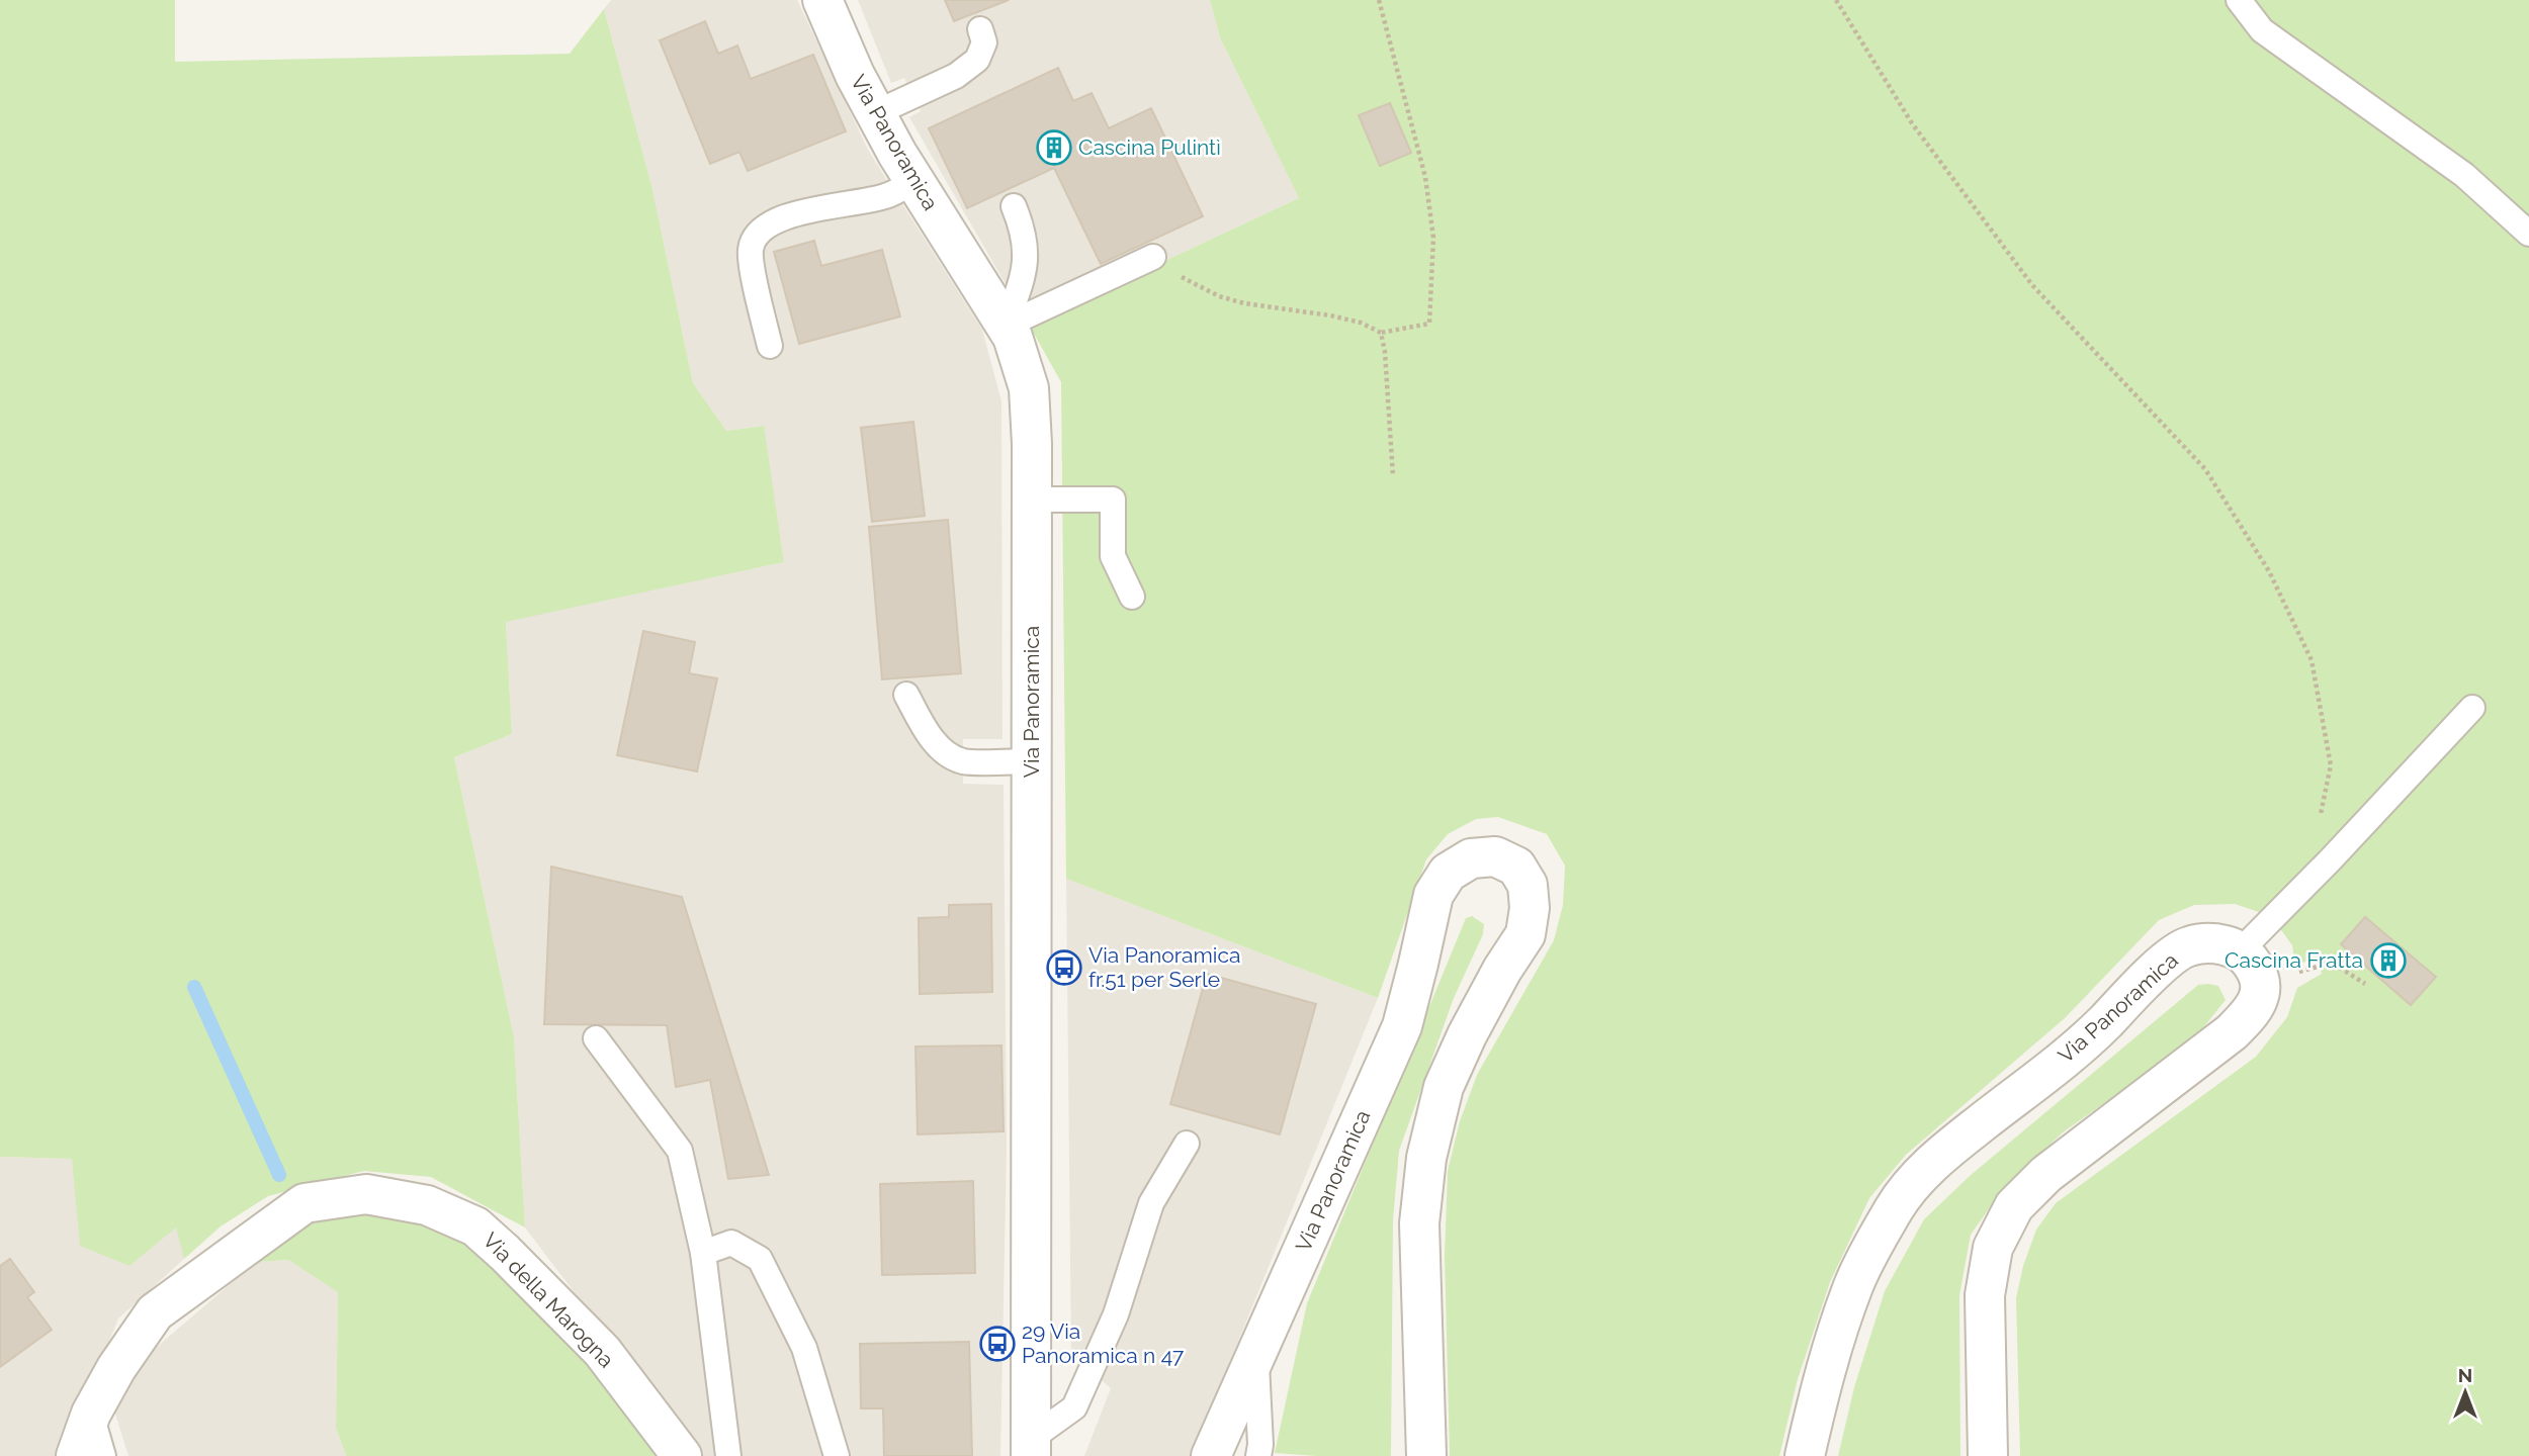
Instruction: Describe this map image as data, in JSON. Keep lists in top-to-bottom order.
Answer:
{
  "streets": {
    "street": ["Via Panoramica", "Via della Marogna"]
  },
  "places": {
    "building": ["Cascina Pulintì", "Cascina Fratta"],
    "bus stop": ["Via Panoramica fr.51 per Serle", "29 Via Panoramica n 47"]
  },
  "north": "top"
}
